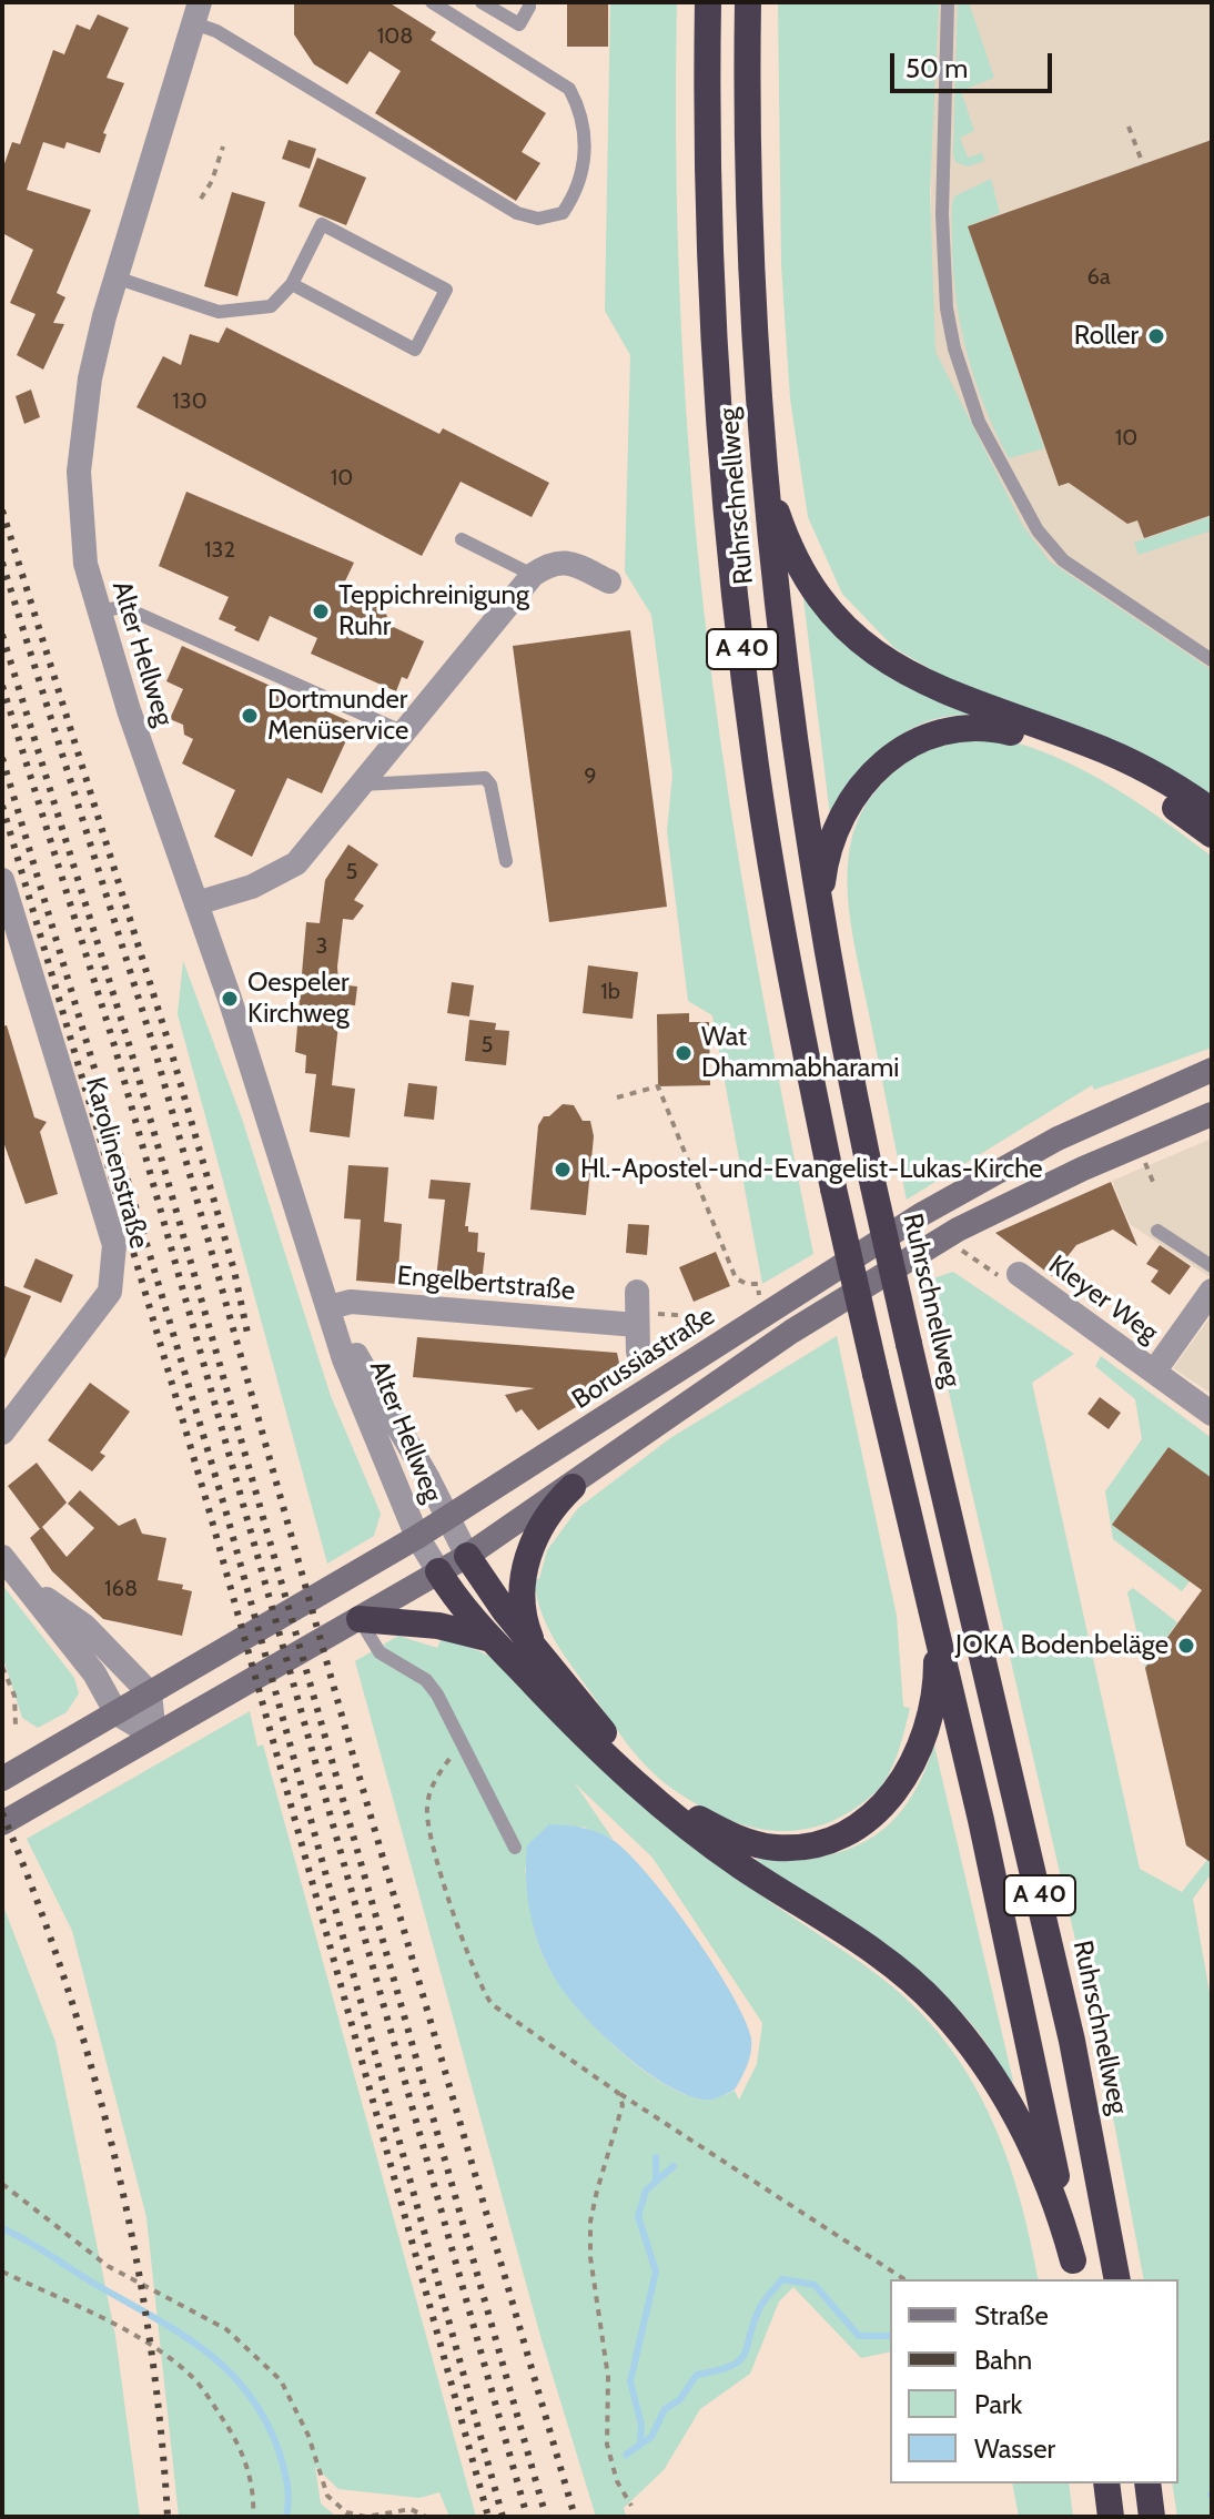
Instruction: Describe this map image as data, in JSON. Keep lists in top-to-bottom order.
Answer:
{
  "streets": {
    "highway": ["Ruhrschnellweg", "A 40"],
    "main road": ["Borussiastraße"],
    "street": [
      "Alter Hellweg",
      "Karolinenstraße",
      "Engelbertstraße",
      "Kleyer Weg"
    ]
  },
  "crossings": [
    ["Alter Hellweg", "Engelbertstraße"],
    ["Alter Hellweg", "Borussiastraße"]
  ],
  "places": [
    "Roller",
    "Teppichreinigung Ruhr",
    "Dortmunder Menüservice",
    "Oespeler Kirchweg",
    "Wat Dhammabharami",
    "Hl.-Apostel-und-Evangelist-Lukas-Kirche",
    "JOKA Bodenbeläge"
  ],
  "house_numbers": [
    "108",
    "6a",
    "130",
    "10",
    "10",
    "132",
    "9",
    "5",
    "3",
    "1b",
    "5",
    "168"
  ],
  "legend": [
    "Straße",
    "Bahn",
    "Park",
    "Wasser"
  ],
  "scale_bar": "50 m"
}
